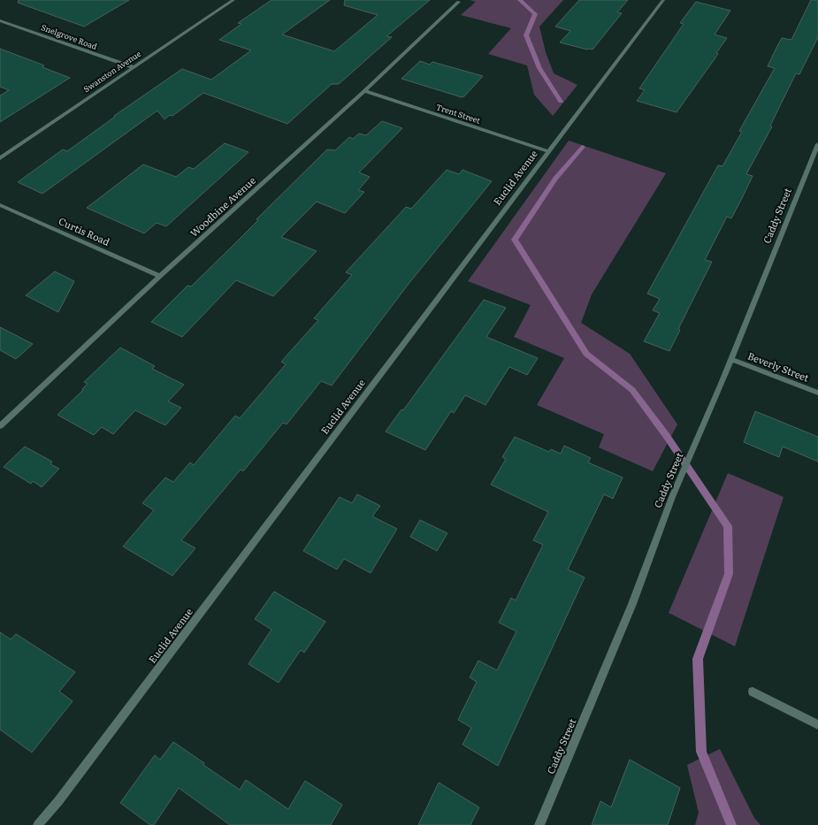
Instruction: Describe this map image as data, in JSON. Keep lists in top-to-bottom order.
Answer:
{
  "streets": {
    "street": [
      "Snelgrove Road",
      "Swanston Avenue",
      "Trent Street",
      "Euclid Avenue",
      "Woodbine Avenue",
      "Caddy Street",
      "Curtis Road",
      "Beverly Street"
    ]
  },
  "crossings": [
    ["Snelgrove Road", "Swanston Avenue"],
    ["Trent Street", "Euclid Avenue"],
    ["Trent Street", "Woodbine Avenue"],
    ["Woodbine Avenue", "Curtis Road"],
    ["Caddy Street", "Beverly Street"]
  ]
}
